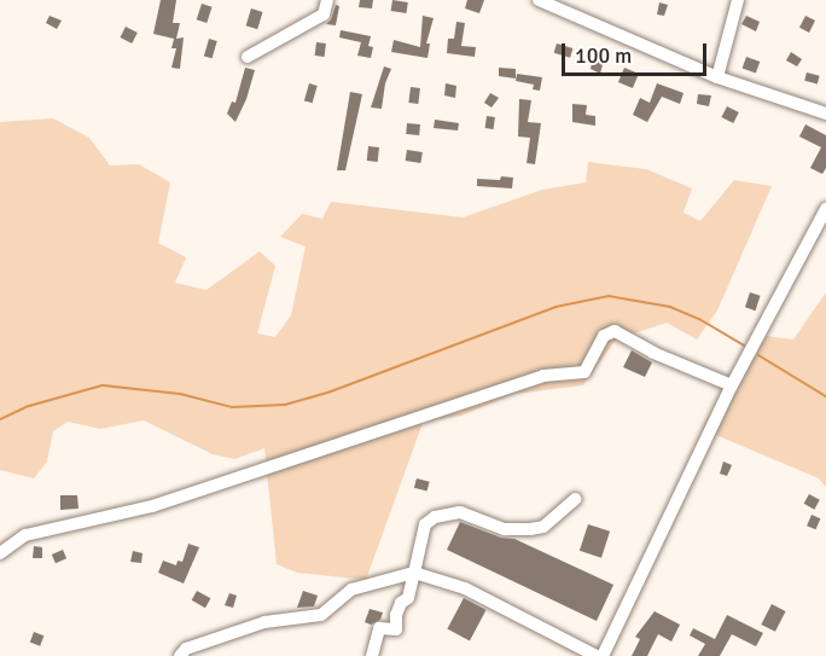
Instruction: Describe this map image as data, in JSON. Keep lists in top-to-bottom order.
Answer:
{
  "scale_bar": "100 m"
}
